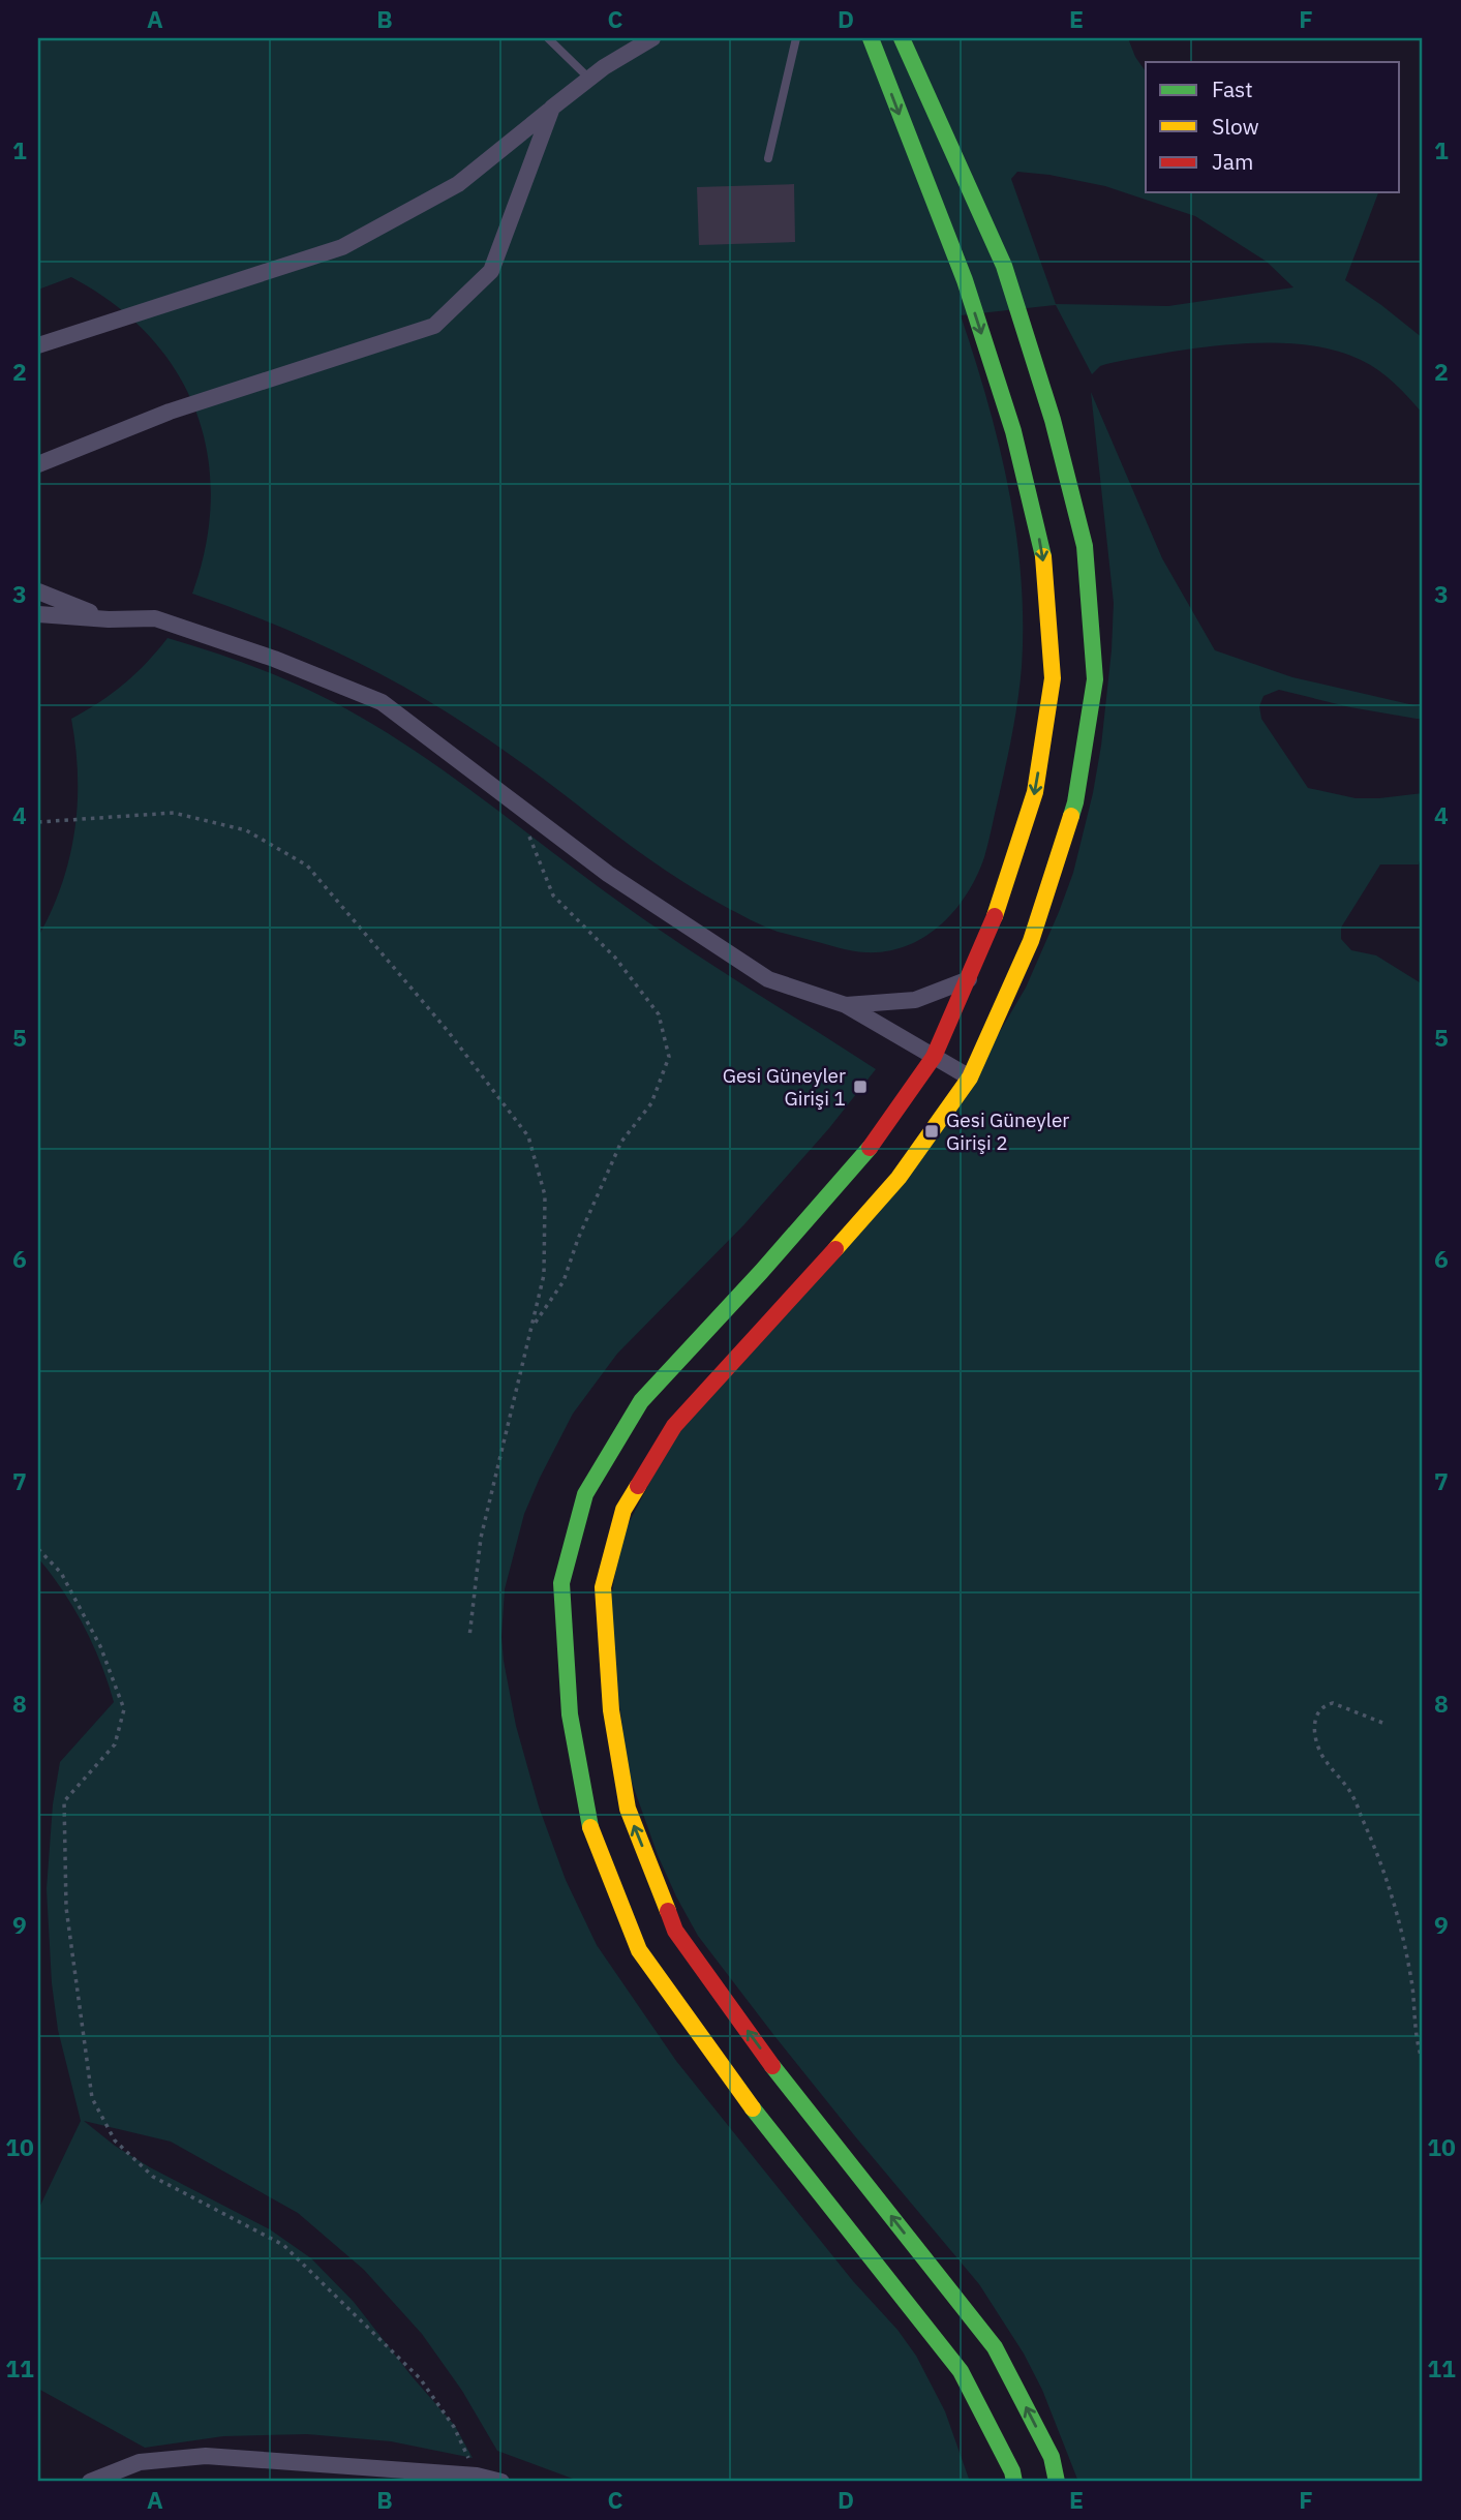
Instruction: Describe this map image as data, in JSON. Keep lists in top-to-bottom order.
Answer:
{
  "places": {
    "transit": ["Gesi Güneyler Girişi 1", "Gesi Güneyler Girişi 2"]
  },
  "legend": ["Fast", "Slow", "Jam"],
  "grid": {
    "columns": [
      "A",
      "B",
      "C",
      "D",
      "E",
      "F"
    ],
    "rows": [
      "1",
      "2",
      "3",
      "4",
      "5",
      "6",
      "7",
      "8",
      "9",
      "10",
      "11"
    ]
  }
}
